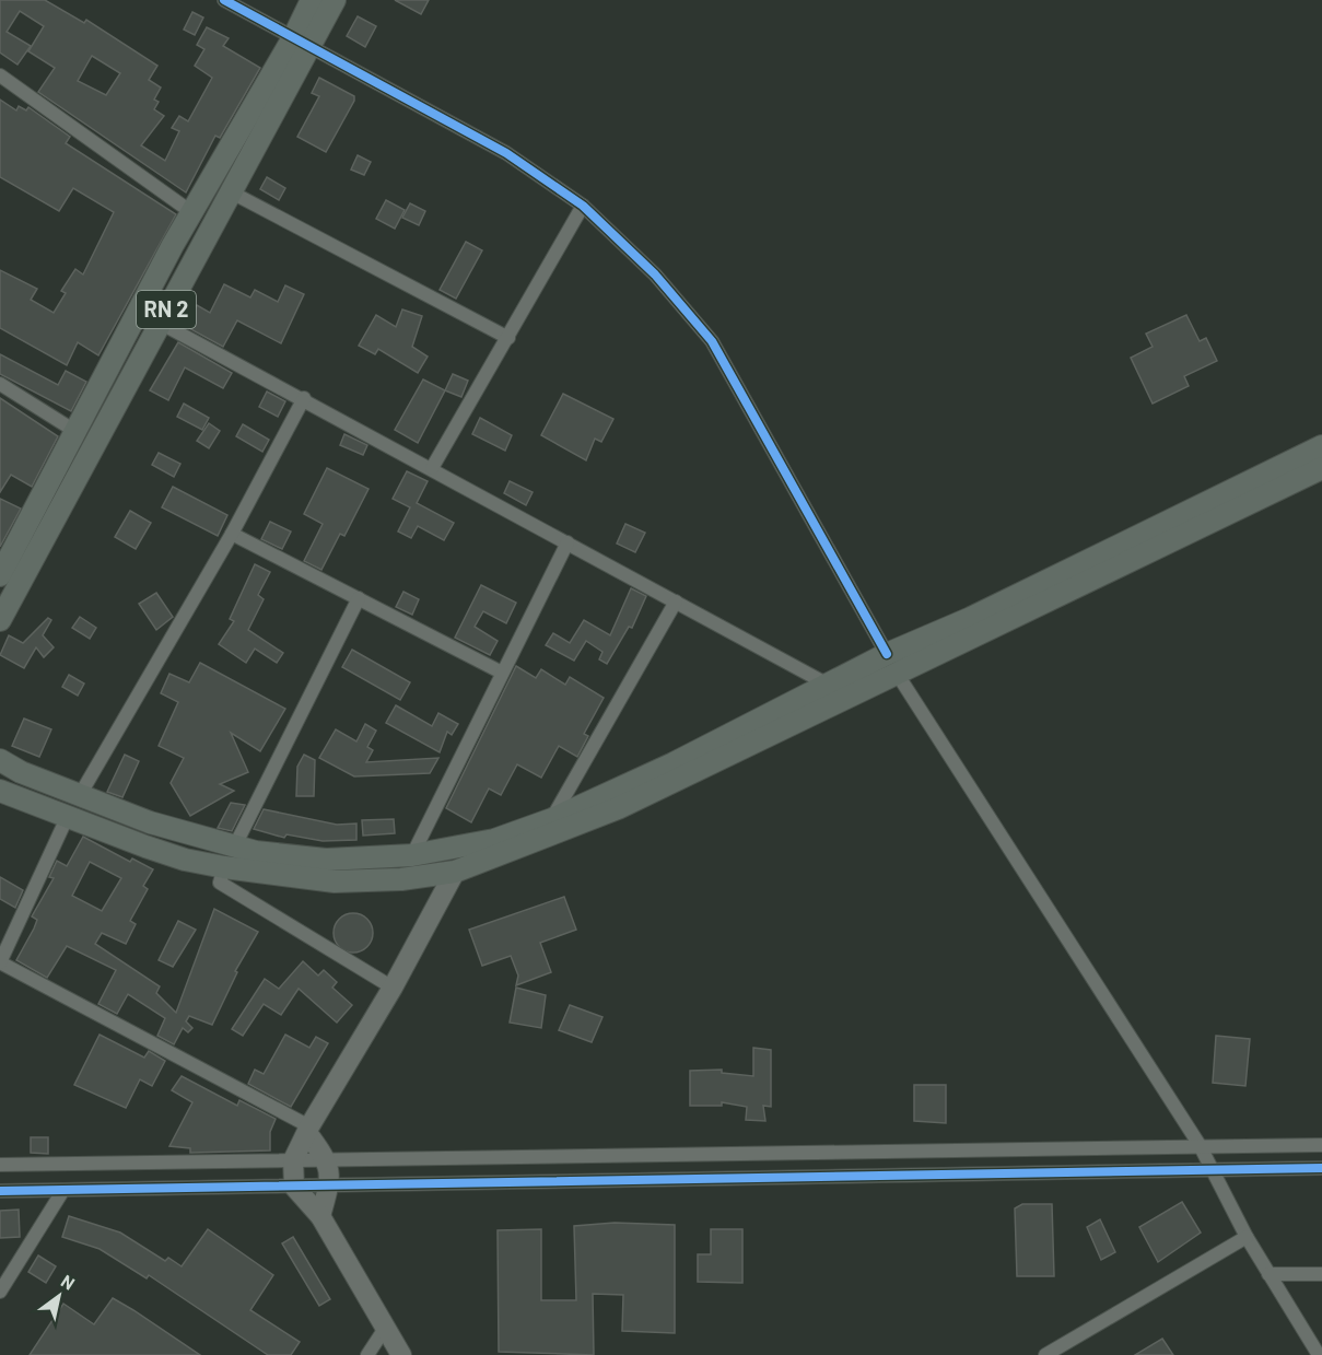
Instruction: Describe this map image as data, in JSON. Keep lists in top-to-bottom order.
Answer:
{
  "streets": {
    "main road": ["RN 2"]
  },
  "north": "top right"
}
